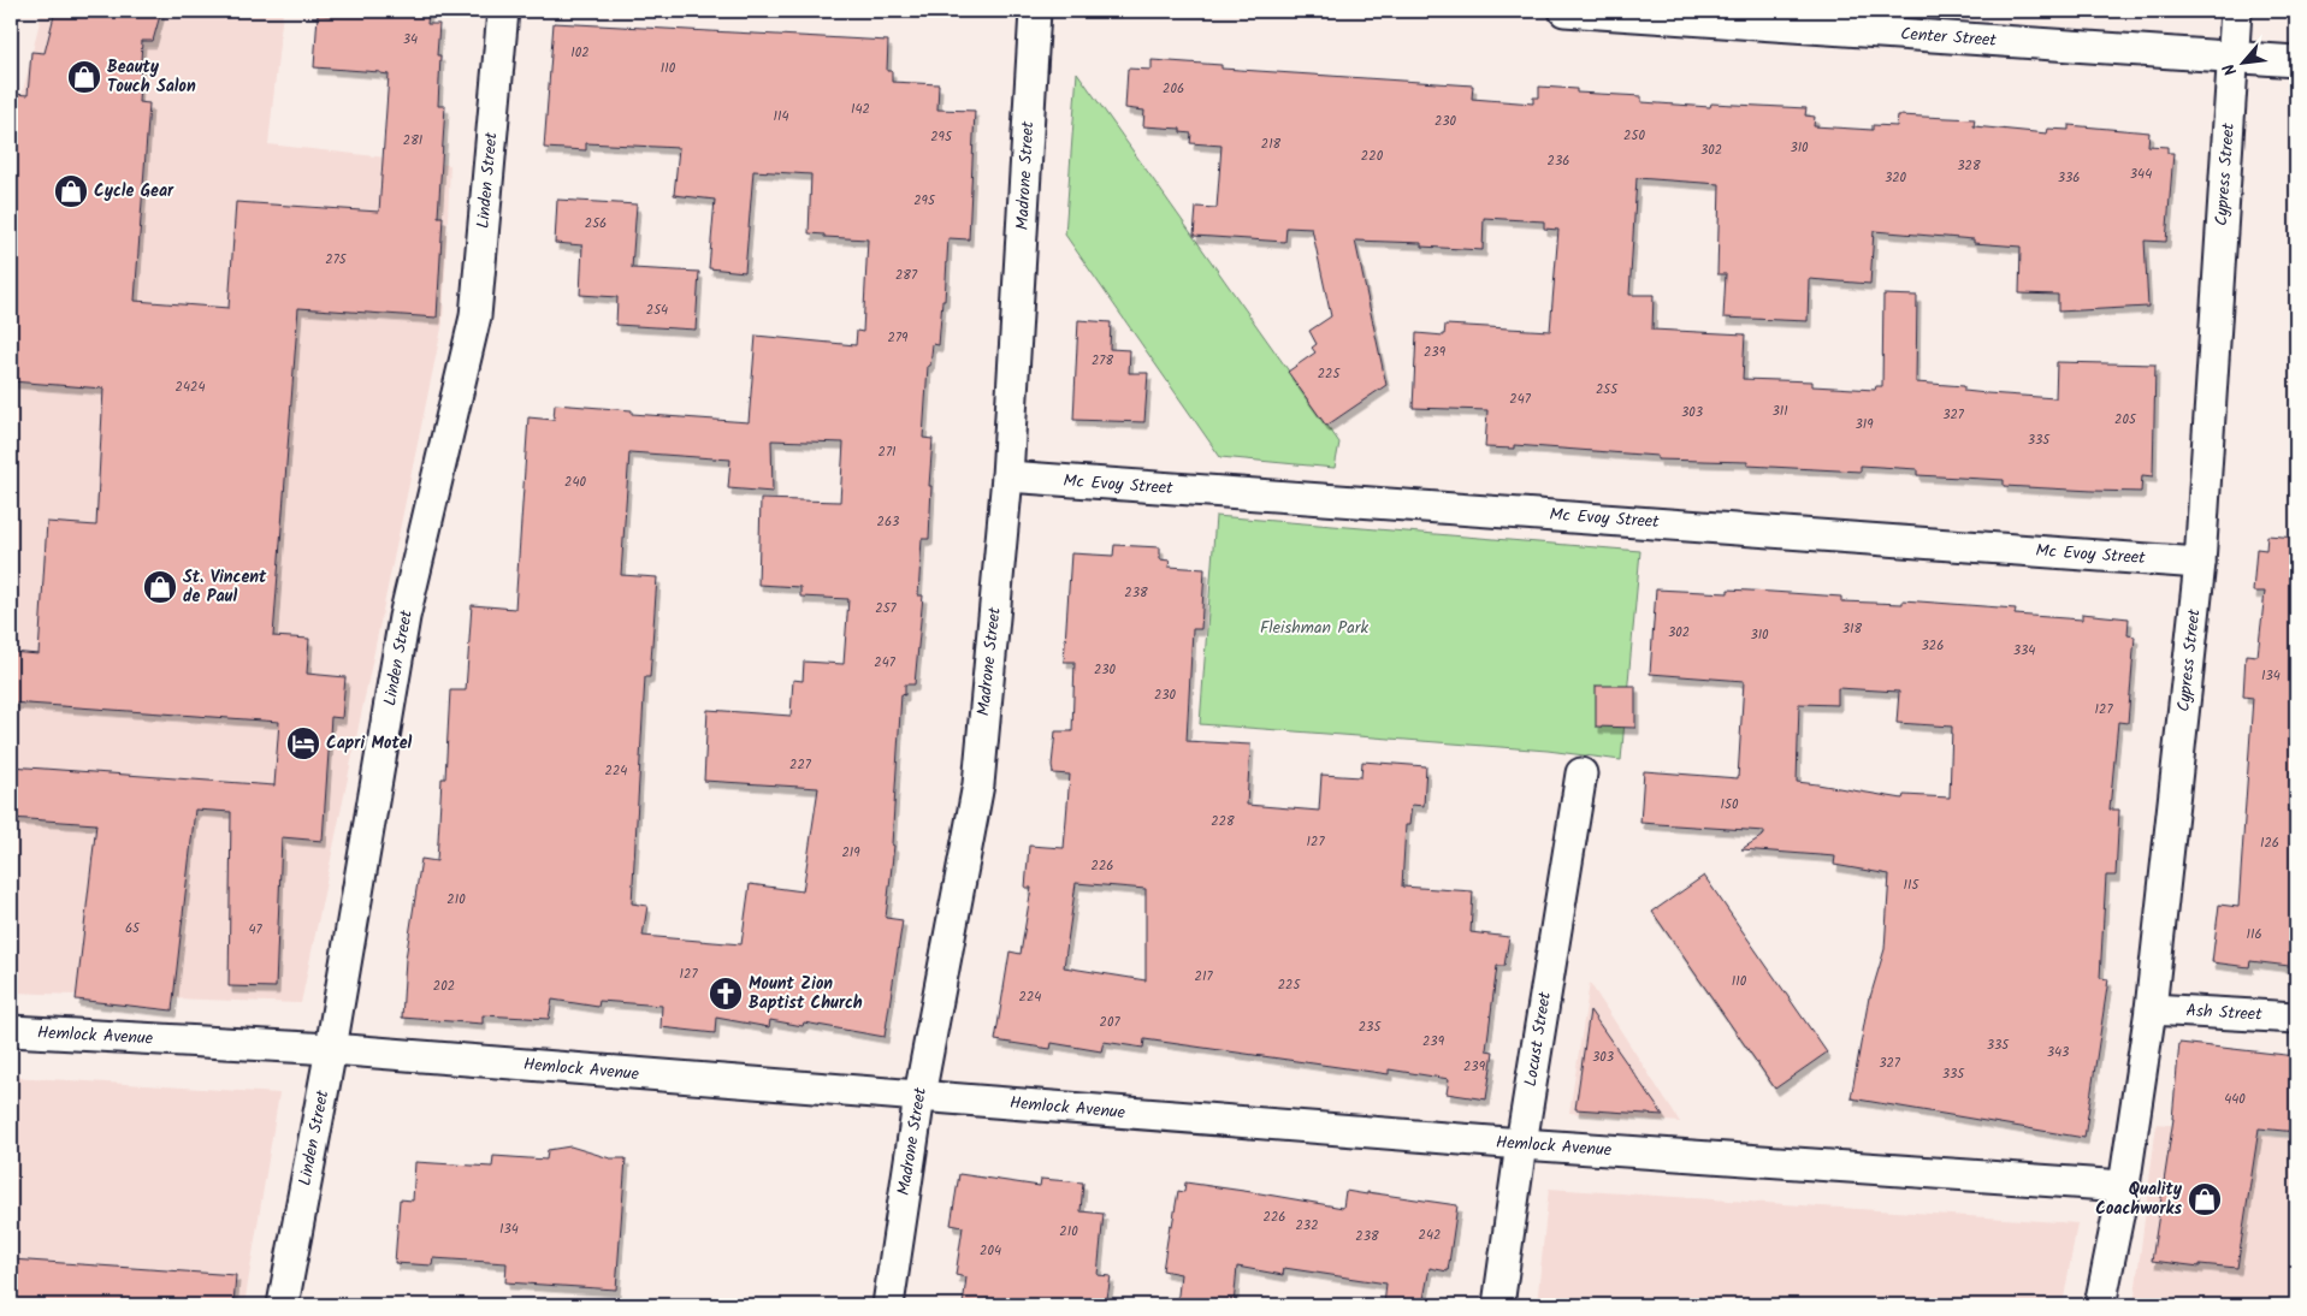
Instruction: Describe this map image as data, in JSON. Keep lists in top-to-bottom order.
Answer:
{
  "streets": {
    "street": [
      "Center Street",
      "Cypress Street",
      "Madrone Street",
      "Linden Street",
      "Mc Evoy Street",
      "Ash Street",
      "Hemlock Avenue",
      "Locust Street"
    ]
  },
  "crossings": [
    ["Center Street", "Cypress Street"],
    ["Cypress Street", "Mc Evoy Street"],
    ["Cypress Street", "Ash Street"],
    ["Cypress Street", "Hemlock Avenue"],
    ["Madrone Street", "Mc Evoy Street"],
    ["Madrone Street", "Hemlock Avenue"],
    ["Linden Street", "Hemlock Avenue"],
    ["Hemlock Avenue", "Locust Street"]
  ],
  "parks": ["Fleishman Park"],
  "places": {
    "shop": [
      "Beauty Touch Salon",
      "Cycle Gear",
      "St. Vincent de Paul",
      "Quality Coachworks"
    ],
    "hotel": ["Capri Motel"],
    "church": ["Mount Zion Baptist Church"]
  },
  "house_numbers": [
    "34",
    "102",
    "110",
    "206",
    "142",
    "114",
    "230",
    "250",
    "295",
    "281",
    "218",
    "310",
    "302",
    "220",
    "236",
    "328",
    "344",
    "320",
    "336",
    "295",
    "256",
    "275",
    "287",
    "254",
    "279",
    "239",
    "278",
    "225",
    "2424",
    "255",
    "247",
    "311",
    "303",
    "327",
    "205",
    "319",
    "335",
    "271",
    "240",
    "263",
    "238",
    "257",
    "318",
    "302",
    "310",
    "326",
    "334",
    "247",
    "230",
    "134",
    "230",
    "127",
    "227",
    "224",
    "150",
    "228",
    "127",
    "126",
    "219",
    "226",
    "115",
    "210",
    "65",
    "47",
    "116",
    "127",
    "217",
    "110",
    "225",
    "202",
    "224",
    "207",
    "235",
    "239",
    "335",
    "343",
    "303",
    "327",
    "239",
    "335",
    "440",
    "226",
    "232",
    "134",
    "210",
    "242",
    "238",
    "204"
  ],
  "north": "bottom left"
}
